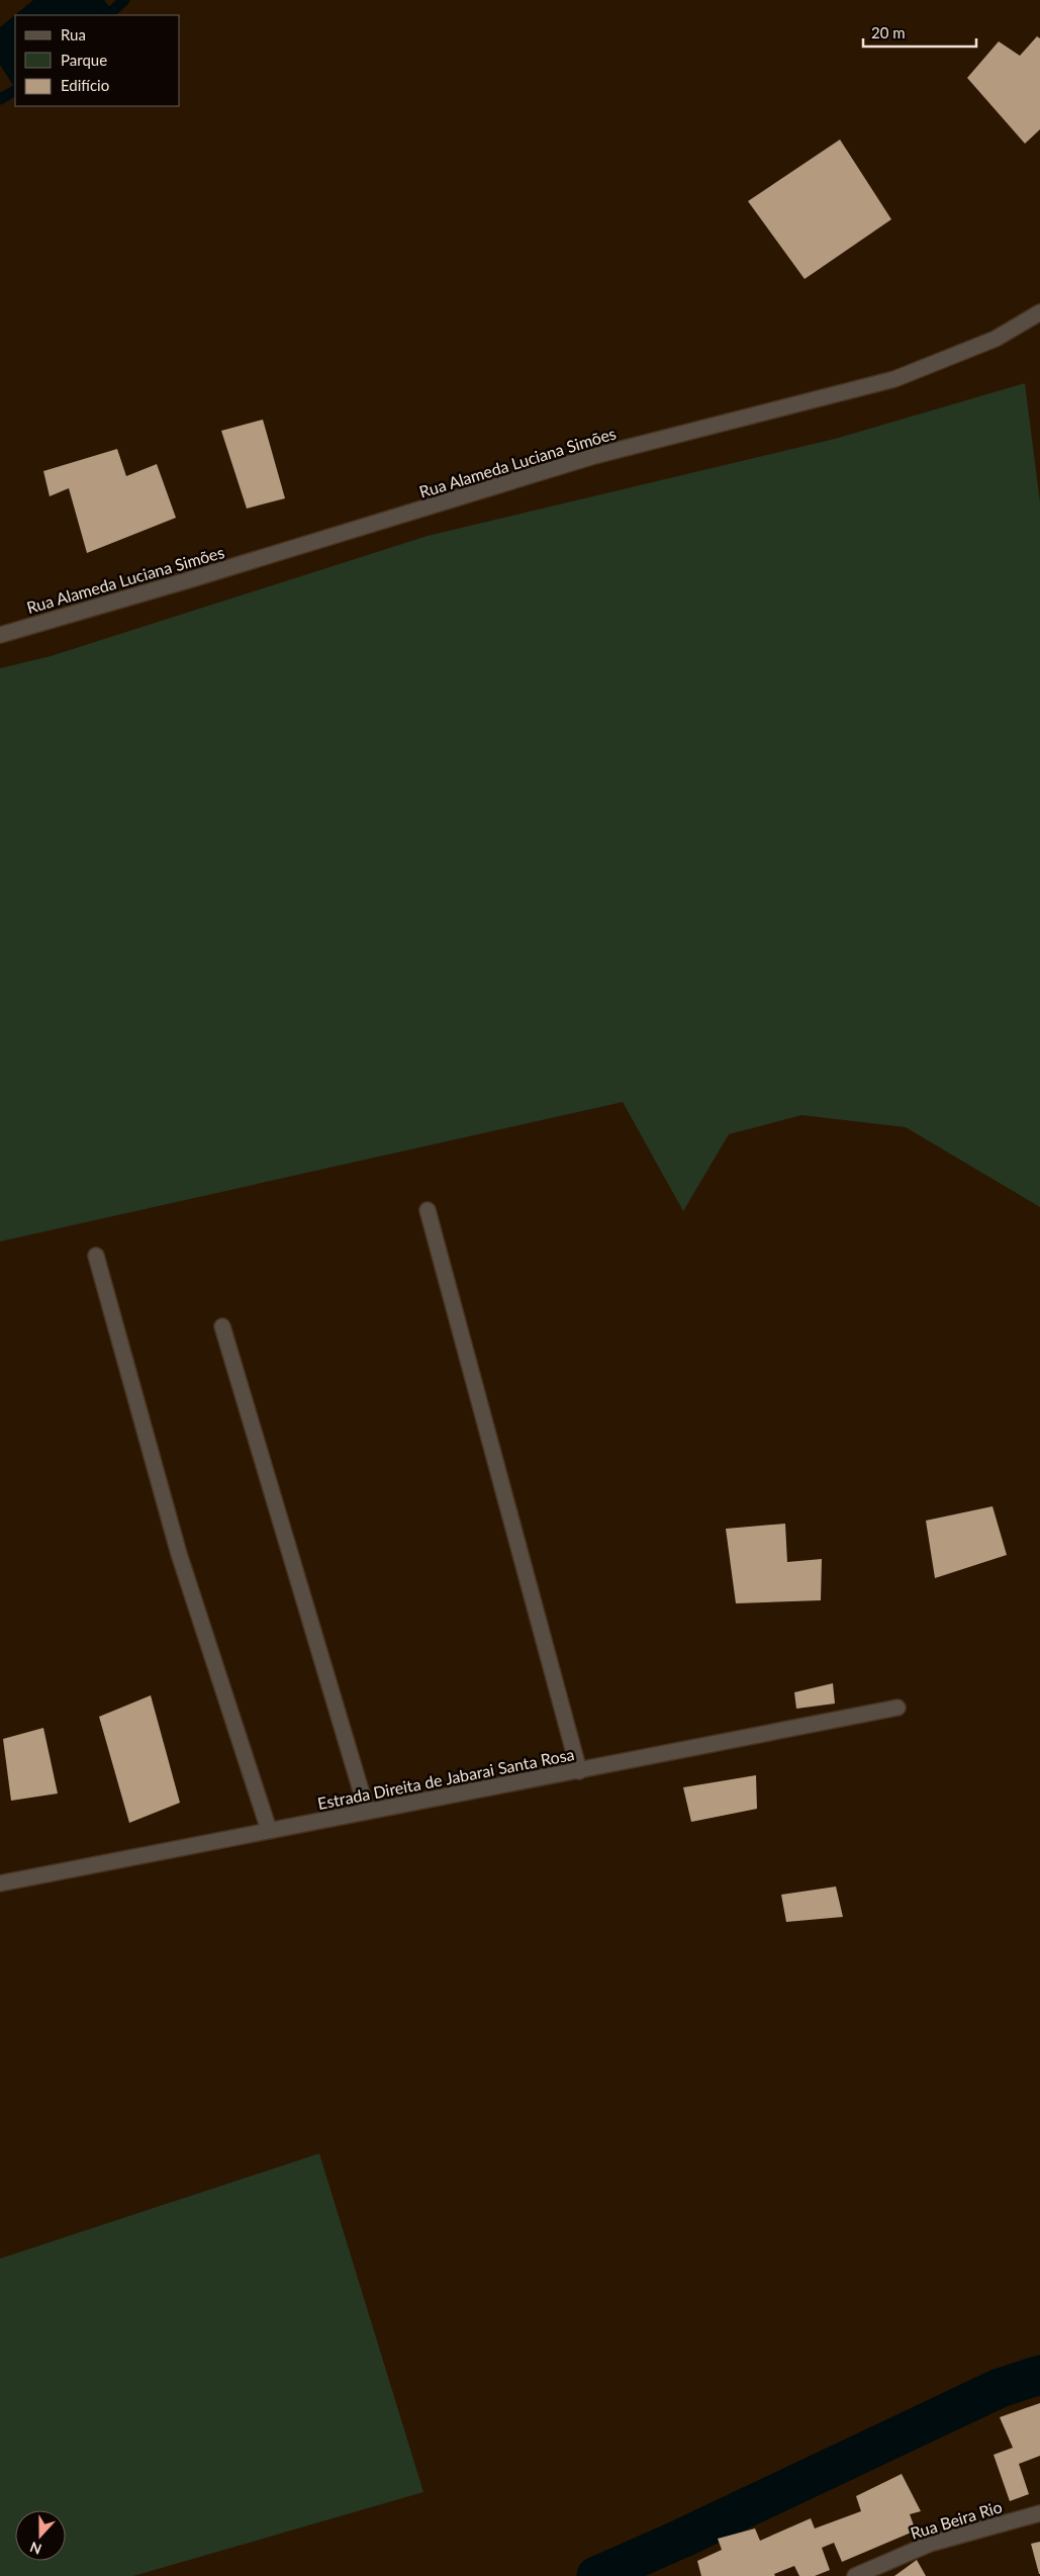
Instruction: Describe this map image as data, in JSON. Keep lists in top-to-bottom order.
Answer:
{
  "streets": {
    "street": ["Rua Alameda Luciana Simões", "Estrada Direita de Jabarai Santa Rosa", "Rua Beira Rio"]
  },
  "legend": ["Rua", "Parque", "Edifício"],
  "scale_bar": "20 m",
  "north": "bottom"
}
